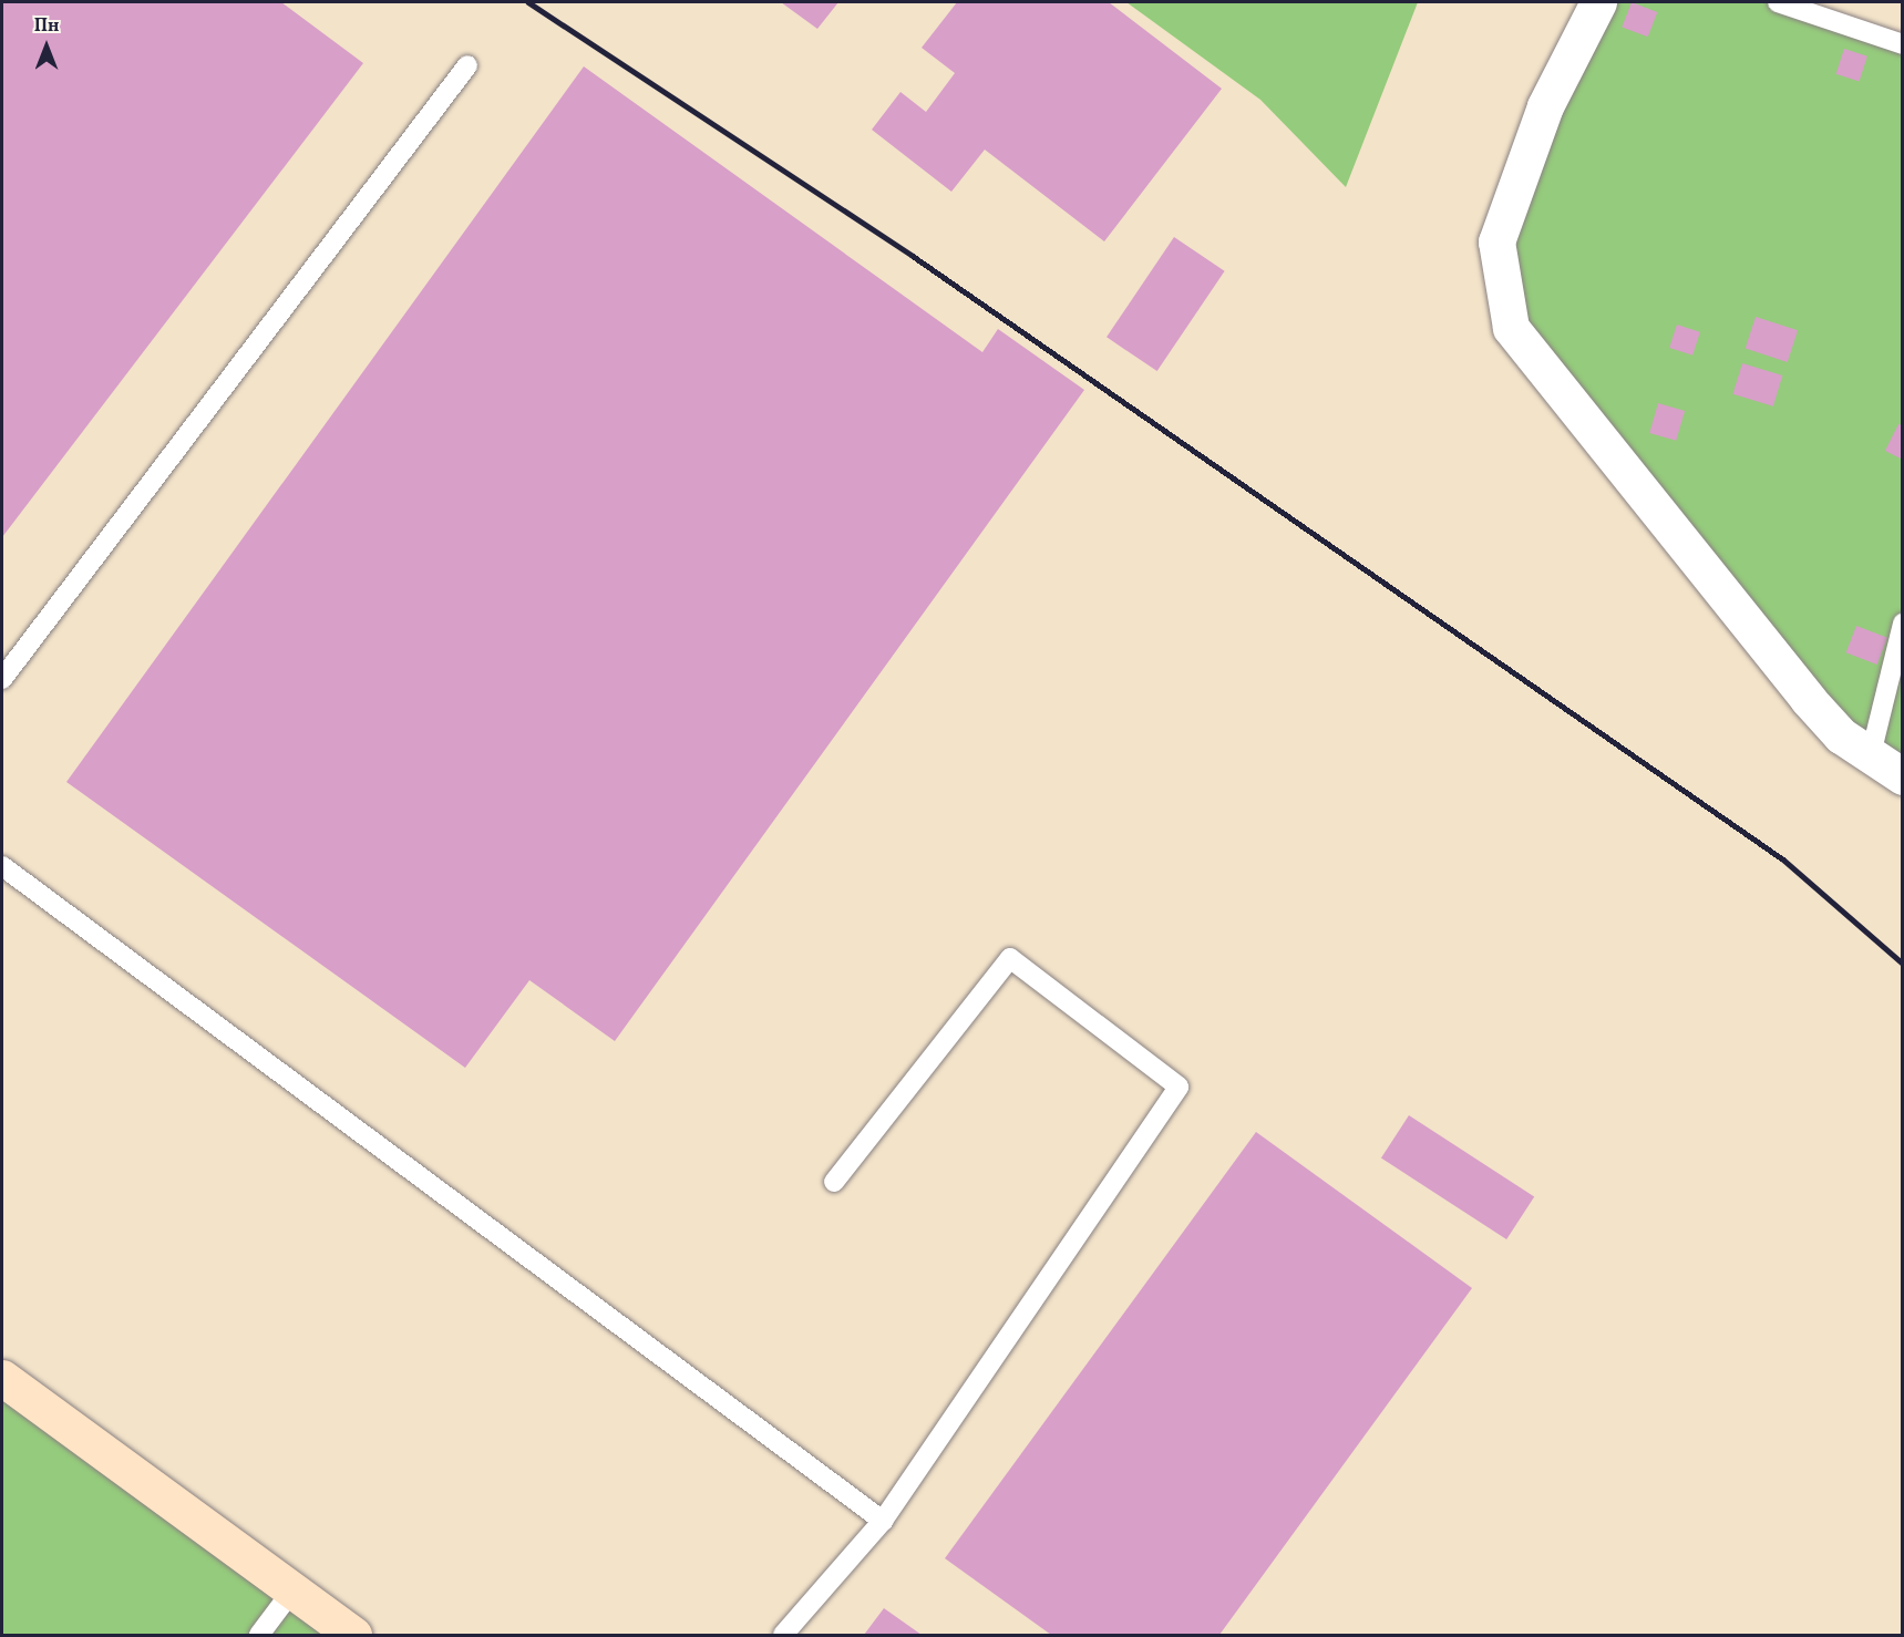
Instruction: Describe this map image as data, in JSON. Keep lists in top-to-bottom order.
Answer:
{
  "north": "top"
}
